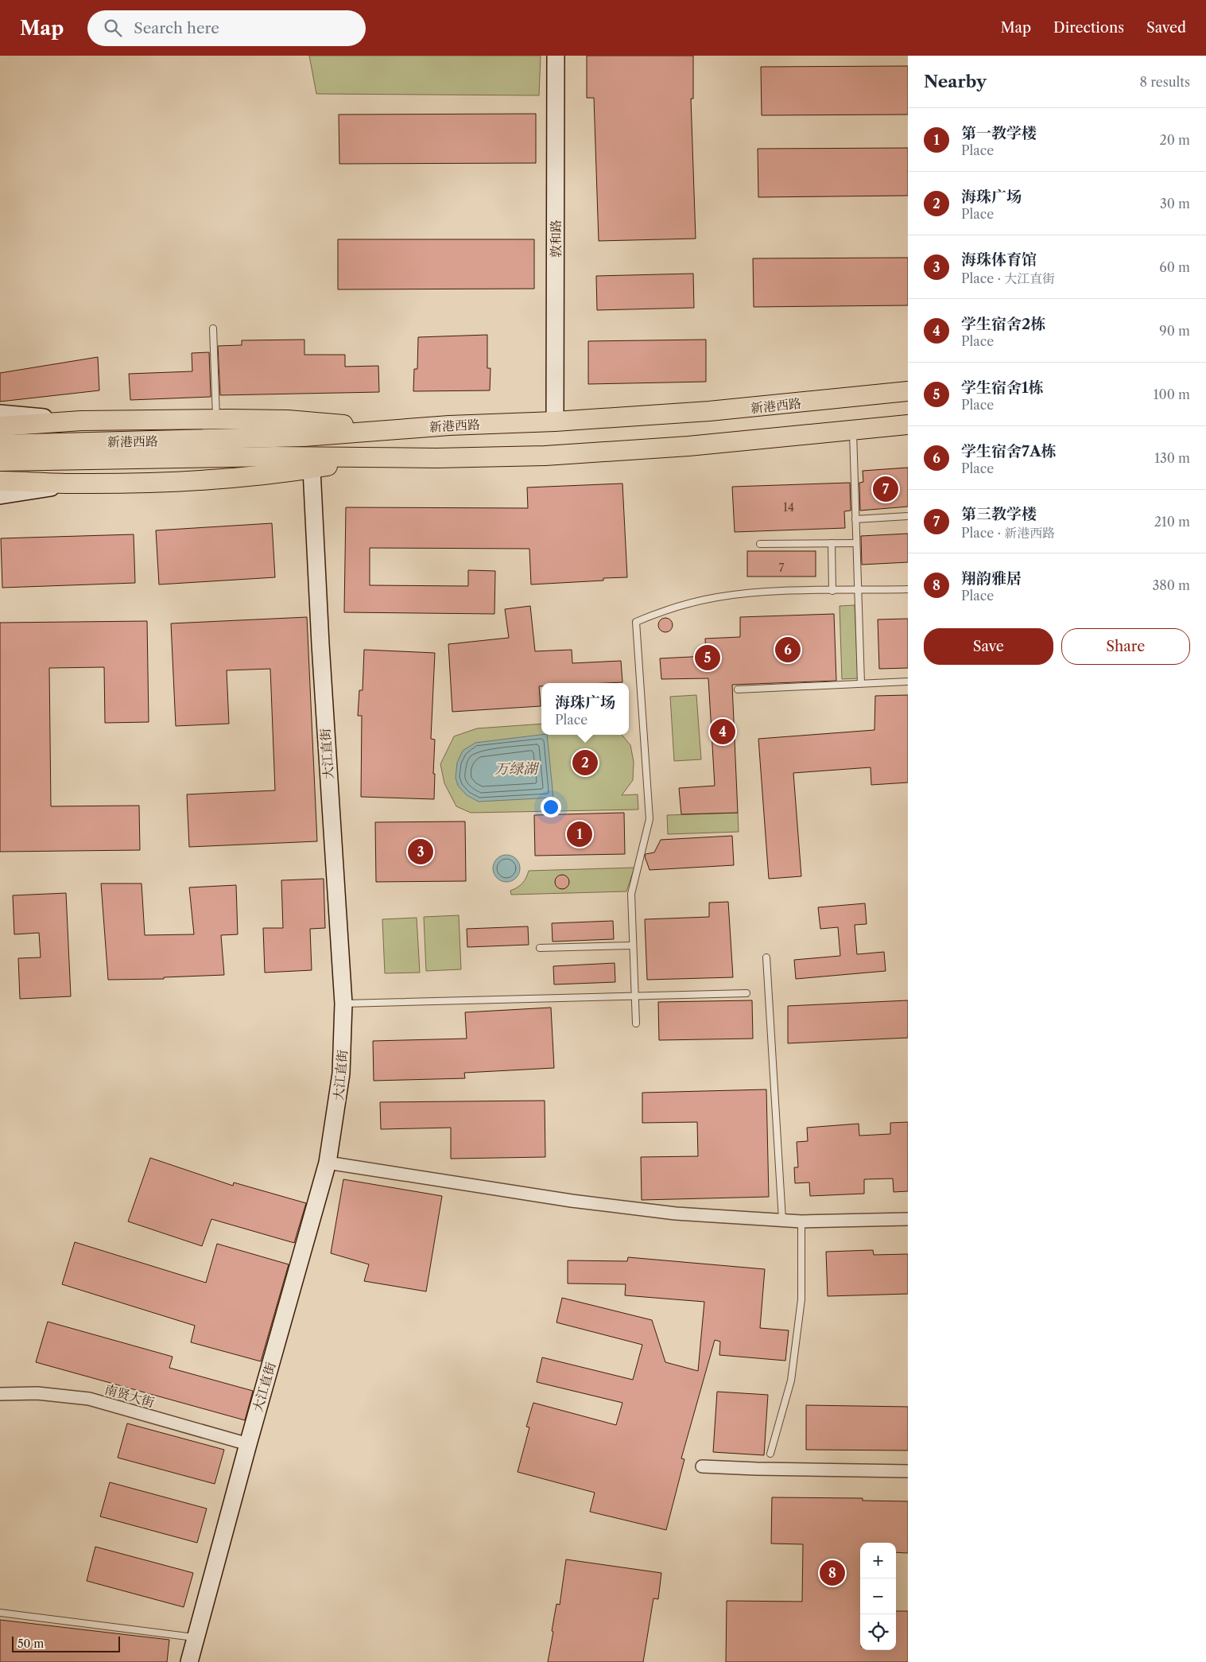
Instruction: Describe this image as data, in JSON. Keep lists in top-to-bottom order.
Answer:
{
  "streets": {
    "main road": ["新港西路"],
    "street": ["敦和路", "大江直街", "南贤大街"]
  },
  "crossings": [
    ["敦和路", "新港西路"],
    ["大江直街", "南贤大街"]
  ],
  "water": ["万绿湖"],
  "house_numbers": ["14", "7"],
  "scale_bar": "50 m",
  "page": {
    "header": "Map",
    "search": "Search here",
    "nav": ["Map", "Directions", "Saved"],
    "heading": ["Nearby", "8 results"],
    "list": [
      {
        "mark": "1",
        "name": "第一教学楼",
        "note": "Place",
        "value": "20 m"
      },
      {
        "mark": "2",
        "name": "海珠广场",
        "note": "Place",
        "value": "30 m"
      },
      {
        "mark": "3",
        "name": "海珠体育馆",
        "note": "Place · 大江直街",
        "value": "60 m"
      },
      {
        "mark": "4",
        "name": "学生宿舍2栋",
        "note": "Place",
        "value": "90 m"
      },
      {
        "mark": "5",
        "name": "学生宿舍1栋",
        "note": "Place",
        "value": "100 m"
      },
      {
        "mark": "6",
        "name": "学生宿舍7A栋",
        "note": "Place",
        "value": "130 m"
      },
      {
        "mark": "7",
        "name": "第三教学楼",
        "note": "Place · 新港西路",
        "value": "210 m"
      },
      {
        "mark": "8",
        "name": "翔韵雅居",
        "note": "Place",
        "value": "380 m"
      }
    ],
    "pins": [
      "7",
      "6",
      "5",
      "4",
      "2",
      "1",
      "3",
      "8"
    ],
    "buttons": ["Save", "Share"],
    "popup": ["海珠广场", "Place"],
    "map_buttons": ["+", "−"],
    "scale": "50 m"
  }
}
